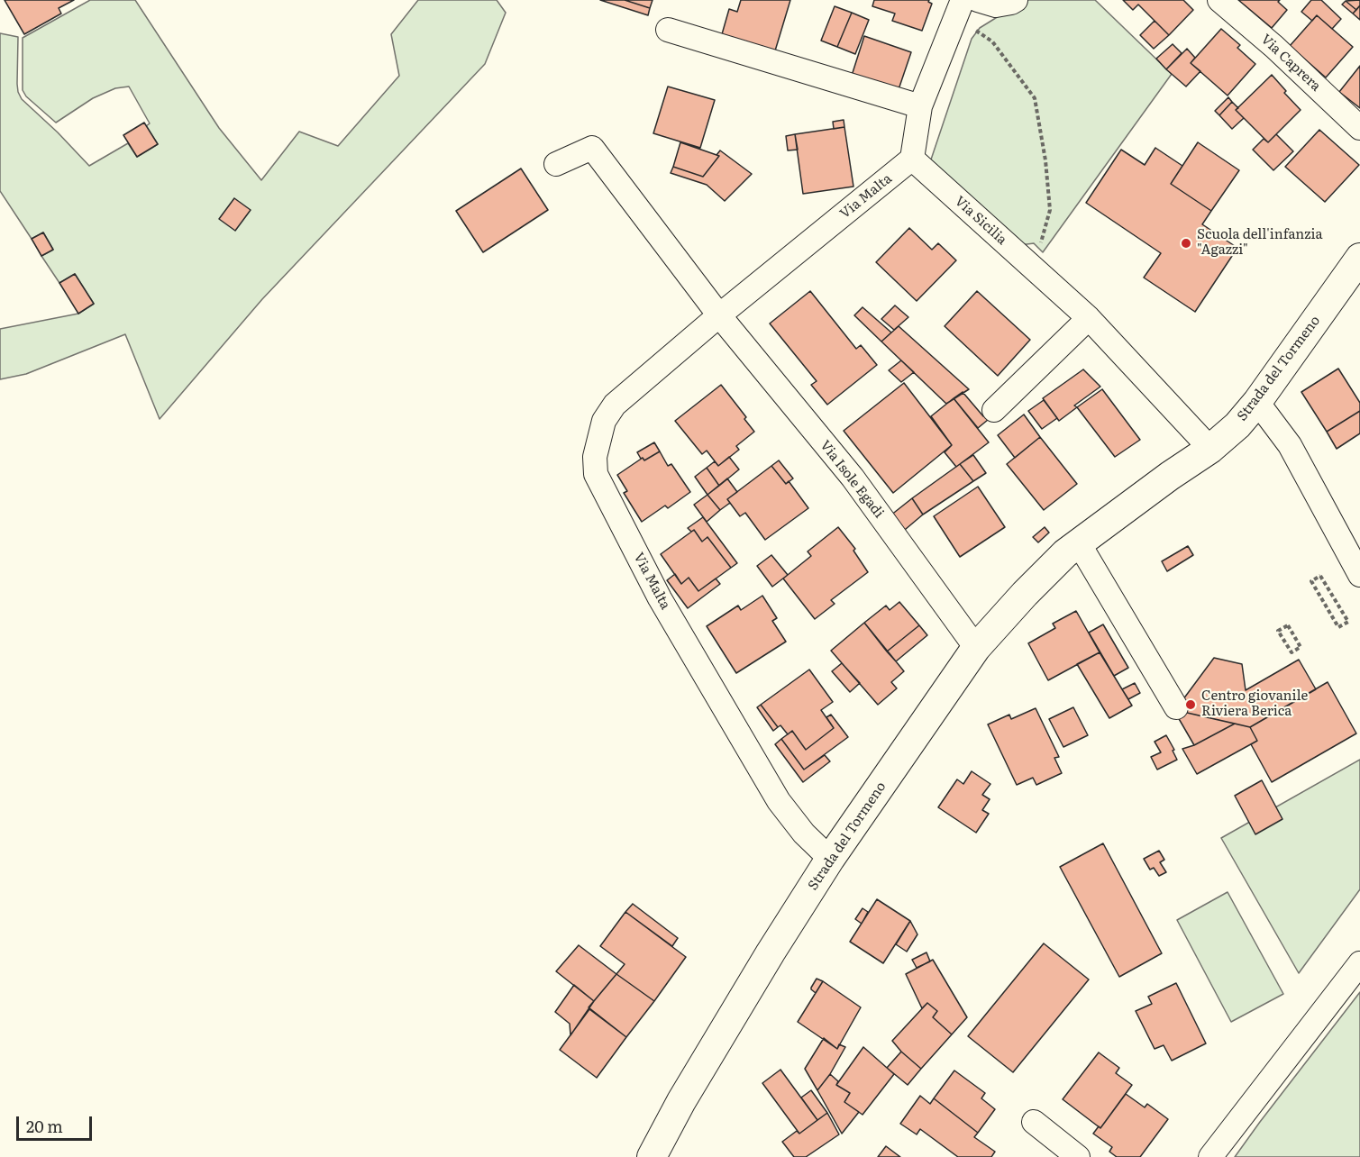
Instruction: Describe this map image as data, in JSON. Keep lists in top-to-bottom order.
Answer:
{
  "streets": {
    "street": [
      "Via Caprera",
      "Via Malta",
      "Via Sicilia",
      "Strada del Tormeno",
      "Via Isole Egadi"
    ]
  },
  "crossings": [
    ["Via Malta", "Via Sicilia"],
    ["Via Malta", "Strada del Tormeno"],
    ["Via Malta", "Via Isole Egadi"],
    ["Via Sicilia", "Strada del Tormeno"],
    ["Strada del Tormeno", "Via Isole Egadi"]
  ],
  "places": ["Scuola dell'infanzia \"Agazzi\"", "Centro giovanile Riviera Berica"],
  "scale_bar": "20 m"
}
